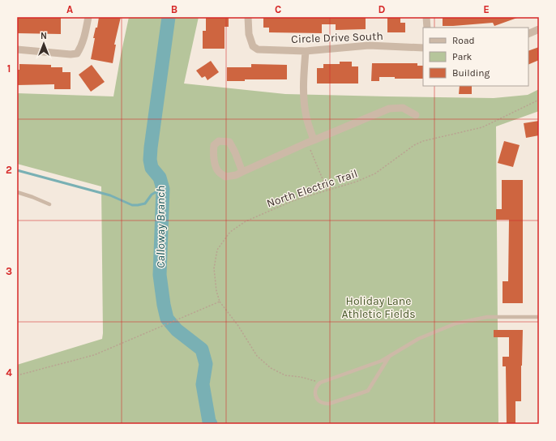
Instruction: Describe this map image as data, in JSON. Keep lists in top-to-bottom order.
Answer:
{
  "streets": {
    "street": ["Circle Drive South"],
    "path": ["North Electric Trail"]
  },
  "water": ["Calloway Branch"],
  "parks": ["Holiday Lane Athletic Fields"],
  "legend": ["Road", "Park", "Building"],
  "north": "top",
  "grid": {
    "columns": [
      "A",
      "B",
      "C",
      "D",
      "E"
    ],
    "rows": [
      "1",
      "2",
      "3",
      "4"
    ]
  }
}
